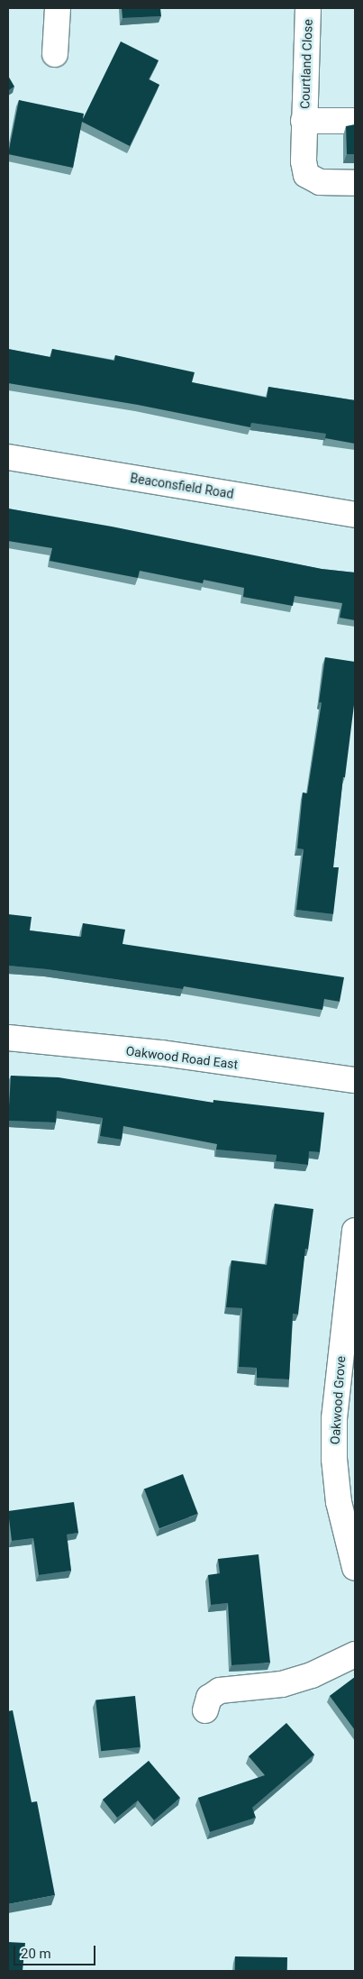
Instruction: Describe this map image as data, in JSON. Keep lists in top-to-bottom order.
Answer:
{
  "streets": {
    "street": [
      "Courtland Close",
      "Beaconsfield Road",
      "Oakwood Road East",
      "Oakwood Grove"
    ]
  },
  "scale_bar": "20 m"
}
